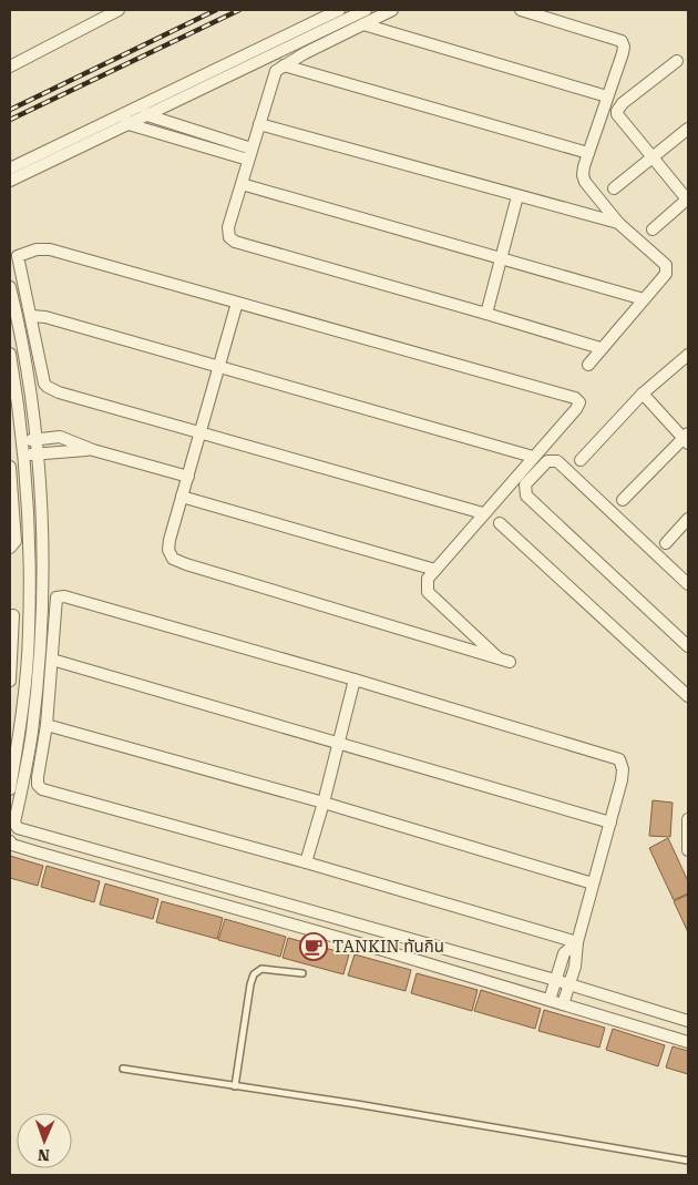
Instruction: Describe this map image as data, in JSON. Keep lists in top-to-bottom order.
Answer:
{
  "places": {
    "cafe": ["TANKIN ทันกิน"]
  },
  "north": "bottom"
}
